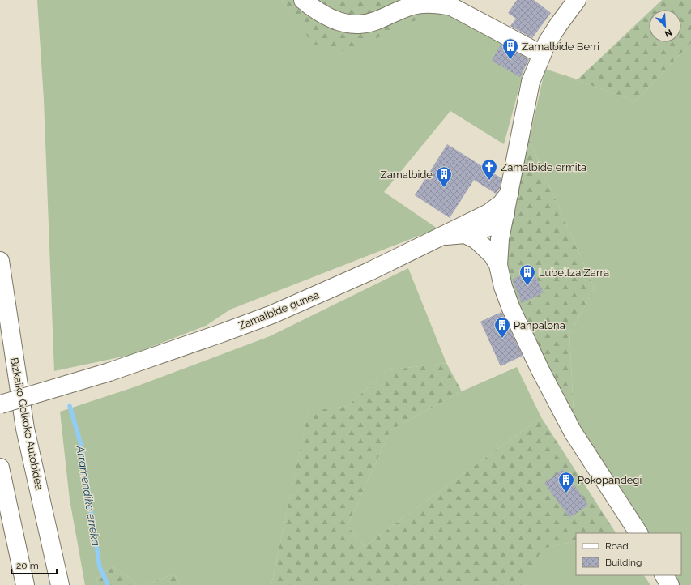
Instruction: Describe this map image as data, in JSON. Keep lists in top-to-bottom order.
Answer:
{
  "streets": {
    "main road": ["Zamalbide gunea", "Bizkaiko Golkoko Autobidea"]
  },
  "water": ["Arramendiko erreka"],
  "places": {
    "building": [
      "Zamalbide Berri",
      "Zamalbide",
      "Lubeltza Zarra",
      "Panpalona",
      "Pokopandegi"
    ],
    "church": ["Zamalbide ermita"]
  },
  "legend": ["Road", "Building"],
  "scale_bar": "20 m",
  "north": "bottom right"
}
